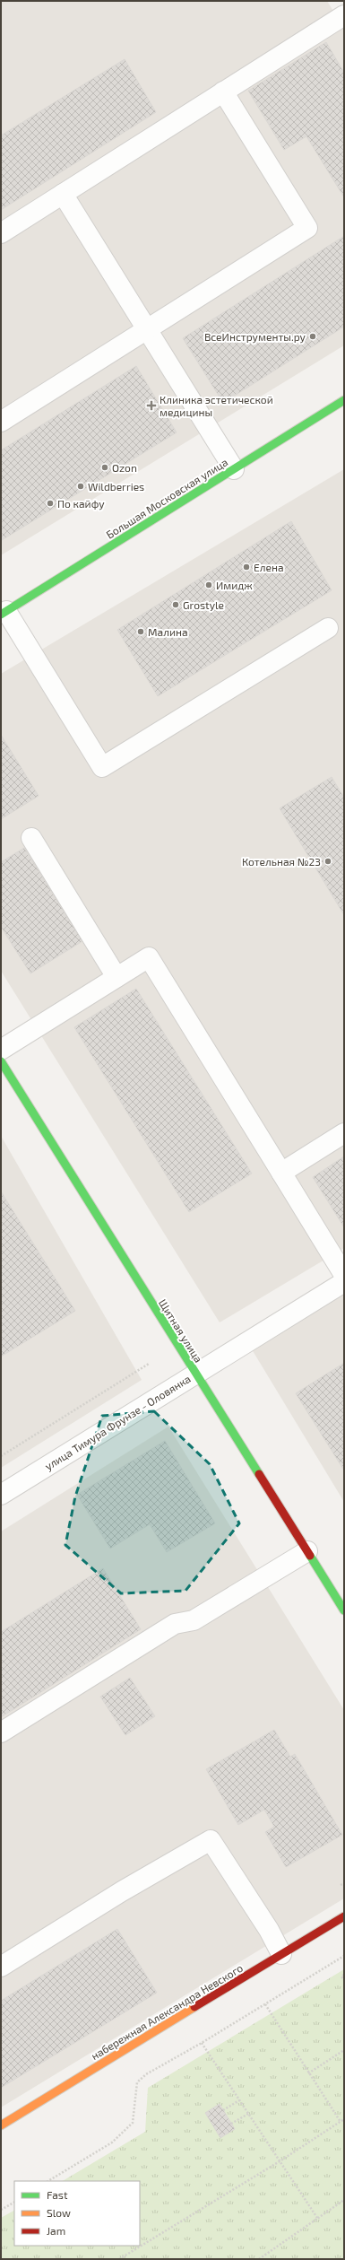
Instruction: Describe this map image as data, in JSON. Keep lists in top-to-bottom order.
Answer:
{
  "streets": {
    "street": [
      "Большая Московская улица",
      "Щитная улица",
      "улица Тимура Фрунзе - Оловянка",
      "набережная Александра Невского"
    ]
  },
  "crossings": [
    ["Щитная улица", "улица Тимура Фрунзе - Оловянка"]
  ],
  "places": {
    "other": [
      "ВсеИнструменты.ру",
      "Ozon",
      "Wildberries",
      "По кайфу",
      "Елена",
      "Имидж",
      "Grostyle",
      "Малина",
      "Котельная №23"
    ],
    "health": ["Клиника эстетической медицины"]
  },
  "legend": ["Fast", "Slow", "Jam"]
}
